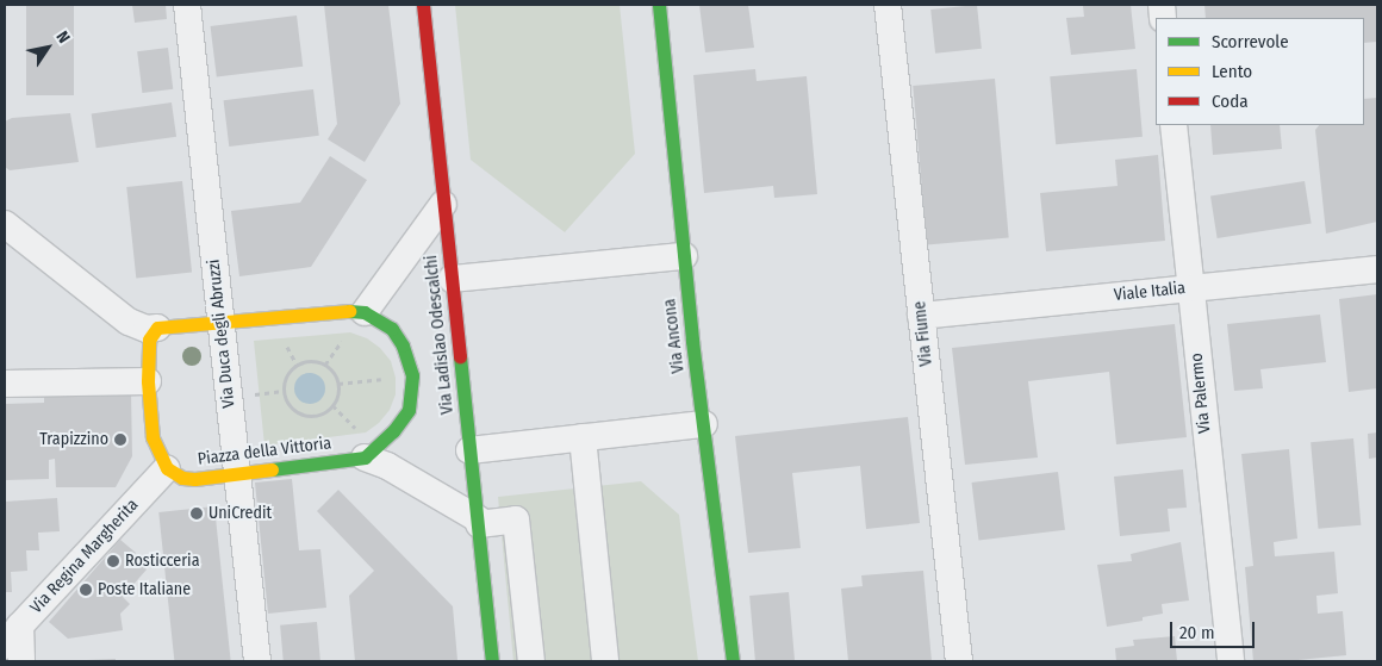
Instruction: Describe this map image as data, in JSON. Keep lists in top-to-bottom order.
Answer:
{
  "streets": {
    "street": [
      "Viale Italia",
      "Via Duca degli Abruzzi",
      "Via Fiume",
      "Via Ladislao Odescalchi",
      "Via Ancona",
      "Via Palermo",
      "Piazza della Vittoria",
      "Via Regina Margherita"
    ]
  },
  "crossings": [
    ["Viale Italia", "Via Fiume"],
    ["Viale Italia", "Via Palermo"],
    ["Via Duca degli Abruzzi", "Piazza della Vittoria"],
    ["Piazza della Vittoria", "Via Regina Margherita"]
  ],
  "places": [
    "Trapizzino",
    "UniCredit",
    "Rosticceria",
    "Poste Italiane"
  ],
  "legend": ["Scorrevole", "Lento", "Coda"],
  "scale_bar": "20 m",
  "north": "top right"
}
